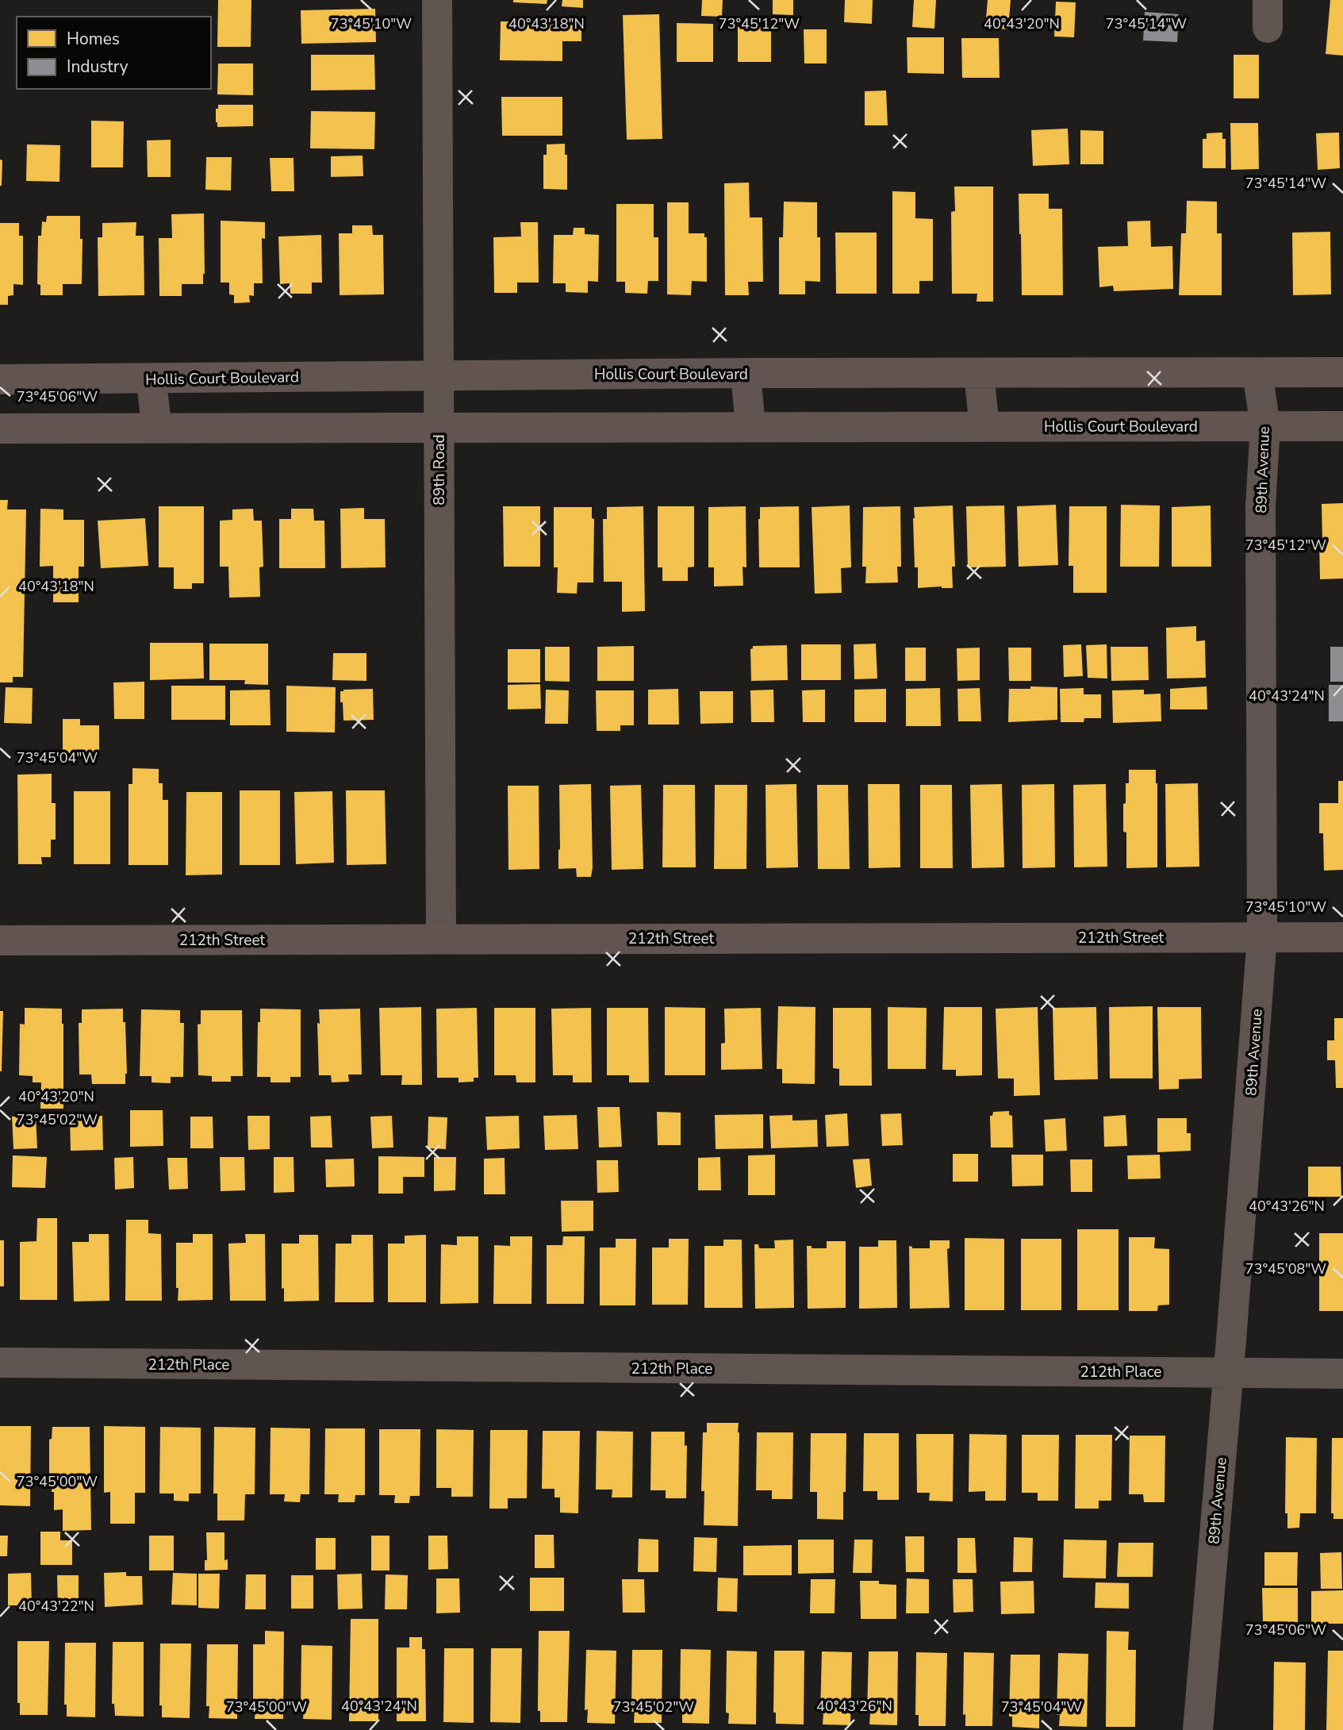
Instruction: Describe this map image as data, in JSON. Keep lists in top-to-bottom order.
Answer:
{
  "streets": {
    "main road": ["Hollis Court Boulevard", "212th Street"],
    "street": ["89th Road", "89th Avenue", "212th Place"]
  },
  "crossings": [
    ["Hollis Court Boulevard", "89th Road"],
    ["Hollis Court Boulevard", "89th Avenue"],
    ["89th Road", "212th Street"],
    ["89th Avenue", "212th Street"],
    ["89th Avenue", "212th Place"]
  ],
  "legend": ["Homes", "Industry"],
  "coordinates": [
    "73°45'10\"W",
    "73°45'12\"W",
    "73°45'14\"W",
    "40°43'18\"N",
    "40°43'20\"N",
    "73°45'06\"W",
    "40°43'24\"N",
    "73°45'04\"W",
    "73°45'02\"W",
    "40°43'26\"N",
    "73°45'08\"W",
    "73°45'00\"W",
    "40°43'22\"N"
  ]
}
